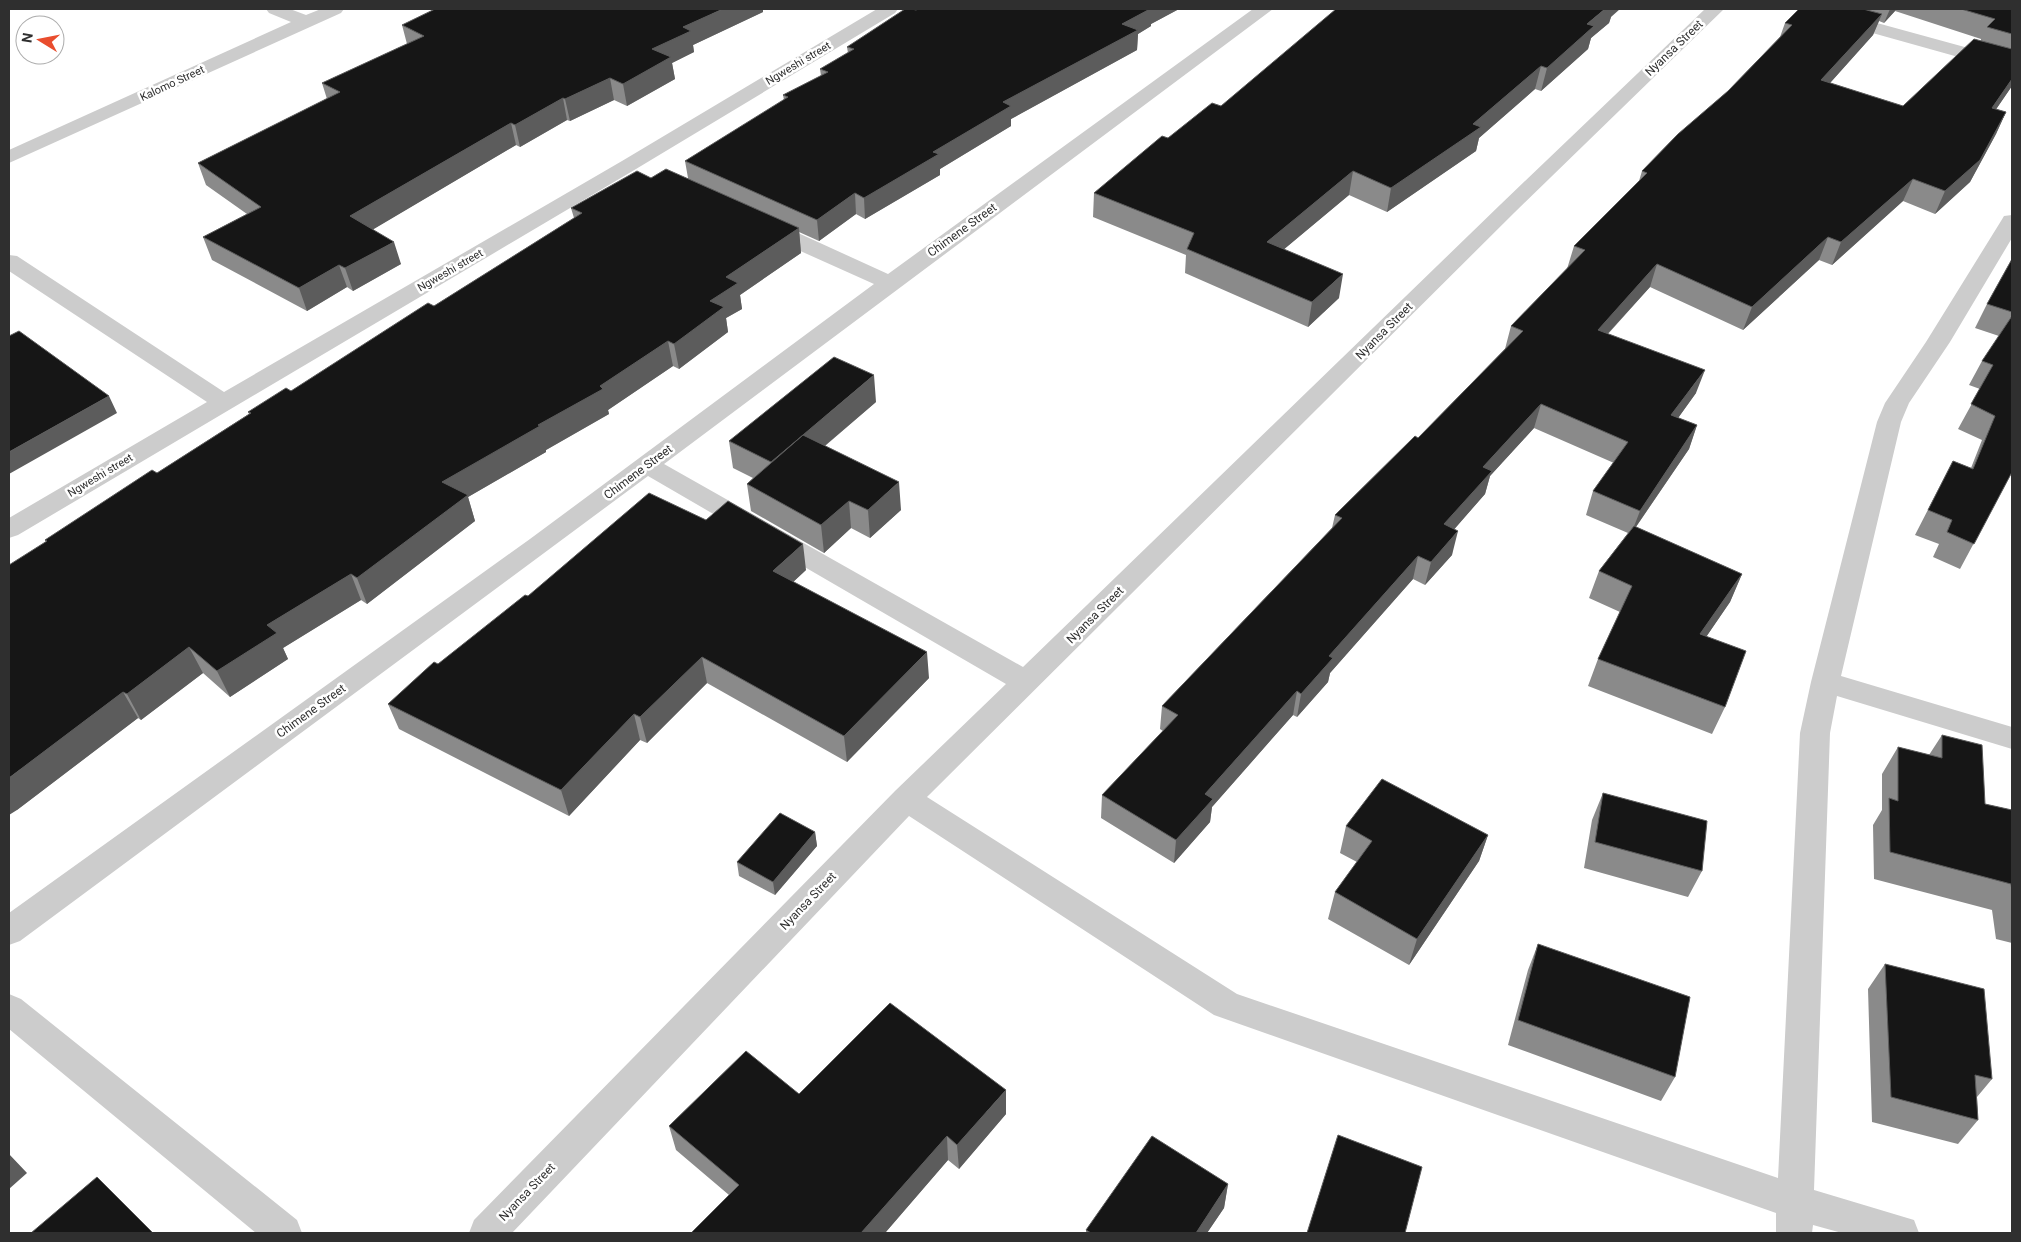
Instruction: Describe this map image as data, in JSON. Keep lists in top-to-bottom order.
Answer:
{
  "streets": {
    "street": [
      "Nyansa Street",
      "Ngweshi street",
      "Kalomo Street",
      "Chimene Street"
    ]
  },
  "north": "left"
}
